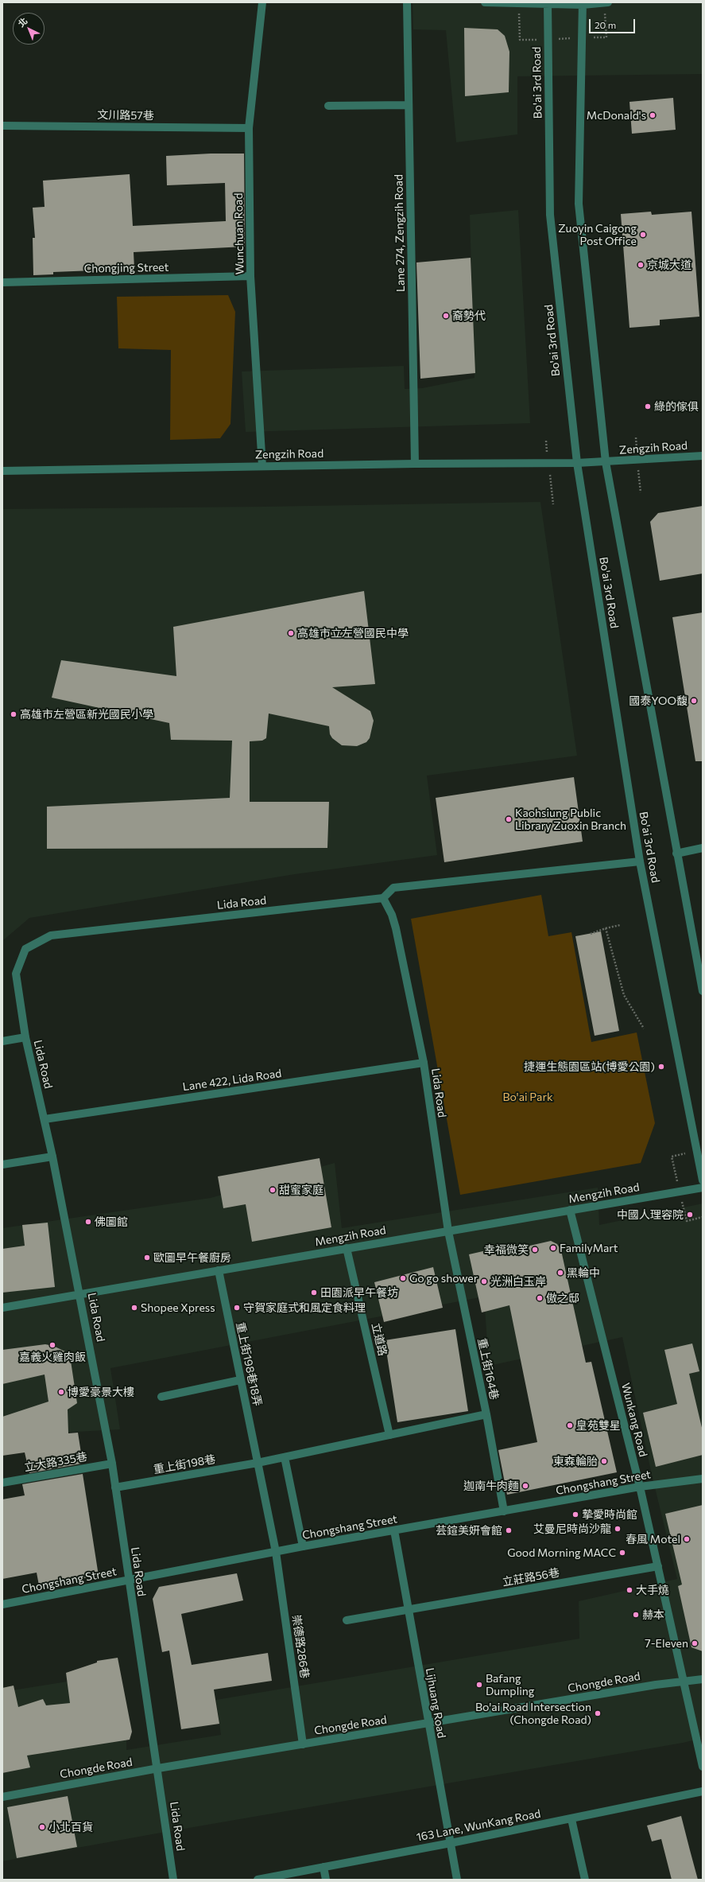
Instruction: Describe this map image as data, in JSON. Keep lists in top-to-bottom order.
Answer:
{
  "streets": {
    "street": [
      "Bo'ai 3rd Road",
      "文川路57巷",
      "Lane 274, Zengzih Road",
      "Wunchuan Road",
      "Chongjing Street",
      "Zengzih Road",
      "Lida Road",
      "Lane 422, Lida Road",
      "Mengzih Road",
      "立道路",
      "重上街198巷18弄",
      "重上街164巷",
      "Wunkang Road",
      "立大路335巷",
      "重上街198巷",
      "Chongshang Street",
      "立莊路56巷",
      "崇德路286巷",
      "Chongde Road",
      "Lijhuang Road",
      "163 Lane, WunKang Road"
    ]
  },
  "crossings": [
    ["Bo'ai 3rd Road", "Zengzih Road"],
    ["文川路57巷", "Wunchuan Road"],
    ["Lane 274, Zengzih Road", "Zengzih Road"],
    ["Wunchuan Road", "Chongjing Street"],
    ["Wunchuan Road", "Zengzih Road"],
    ["Lida Road", "Lane 422, Lida Road"],
    ["Lida Road", "Mengzih Road"],
    ["Lida Road", "重上街164巷"],
    ["Lida Road", "立大路335巷"],
    ["Lida Road", "重上街198巷"],
    ["Lida Road", "Chongshang Street"],
    ["Lida Road", "Chongde Road"],
    ["Mengzih Road", "立道路"],
    ["Mengzih Road", "重上街198巷18弄"],
    ["Mengzih Road", "重上街164巷"],
    ["Mengzih Road", "Wunkang Road"],
    ["重上街198巷18弄", "重上街198巷"],
    ["重上街198巷18弄", "Chongshang Street"],
    ["重上街198巷18弄", "崇德路286巷"],
    ["重上街164巷", "Chongshang Street"],
    ["Wunkang Road", "Chongshang Street"],
    ["Wunkang Road", "立莊路56巷"],
    ["Wunkang Road", "Chongde Road"],
    ["Chongshang Street", "崇德路286巷"],
    ["Chongshang Street", "Lijhuang Road"],
    ["立莊路56巷", "Lijhuang Road"],
    ["崇德路286巷", "Chongde Road"],
    ["Chongde Road", "Lijhuang Road"],
    ["Lijhuang Road", "163 Lane, WunKang Road"]
  ],
  "parks": ["Bo'ai Park"],
  "places": [
    "McDonald's",
    "Zuoyin Caigong Post Office",
    "京城大道",
    "裔勢代",
    "綠的傢俱",
    "高雄市立左營國民中學",
    "國泰YOO馥",
    "高雄市左營區新光國民小學",
    "Kaohsiung Public Library Zuoxin Branch",
    "捷運生態園區站(博愛公園)",
    "甜蜜家庭",
    "中國人理容院",
    "佛圖館",
    "FamilyMart",
    "幸福微笑",
    "歐圖早午餐廚房",
    "黑輪中",
    "Go go shower",
    "光洲白玉岸",
    "田園派早午餐坊",
    "傲之邸",
    "Shopee Xpress",
    "守賀家庭式和風定食料理",
    "嘉義火雞肉飯",
    "博愛豪景大樓",
    "皇苑雙星",
    "東森輪胎",
    "迦南牛肉麵",
    "摯愛時尚館",
    "艾曼尼時尚沙龍",
    "芸鍹美妍會館",
    "春風 Motel",
    "Good Morning MACC",
    "大手燒",
    "赫本",
    "7-Eleven",
    "Bafang Dumpling",
    "Bo'ai Road Intersection (Chongde Road)",
    "小北百貨"
  ],
  "scale_bar": "20 m",
  "north": "top left"
}
